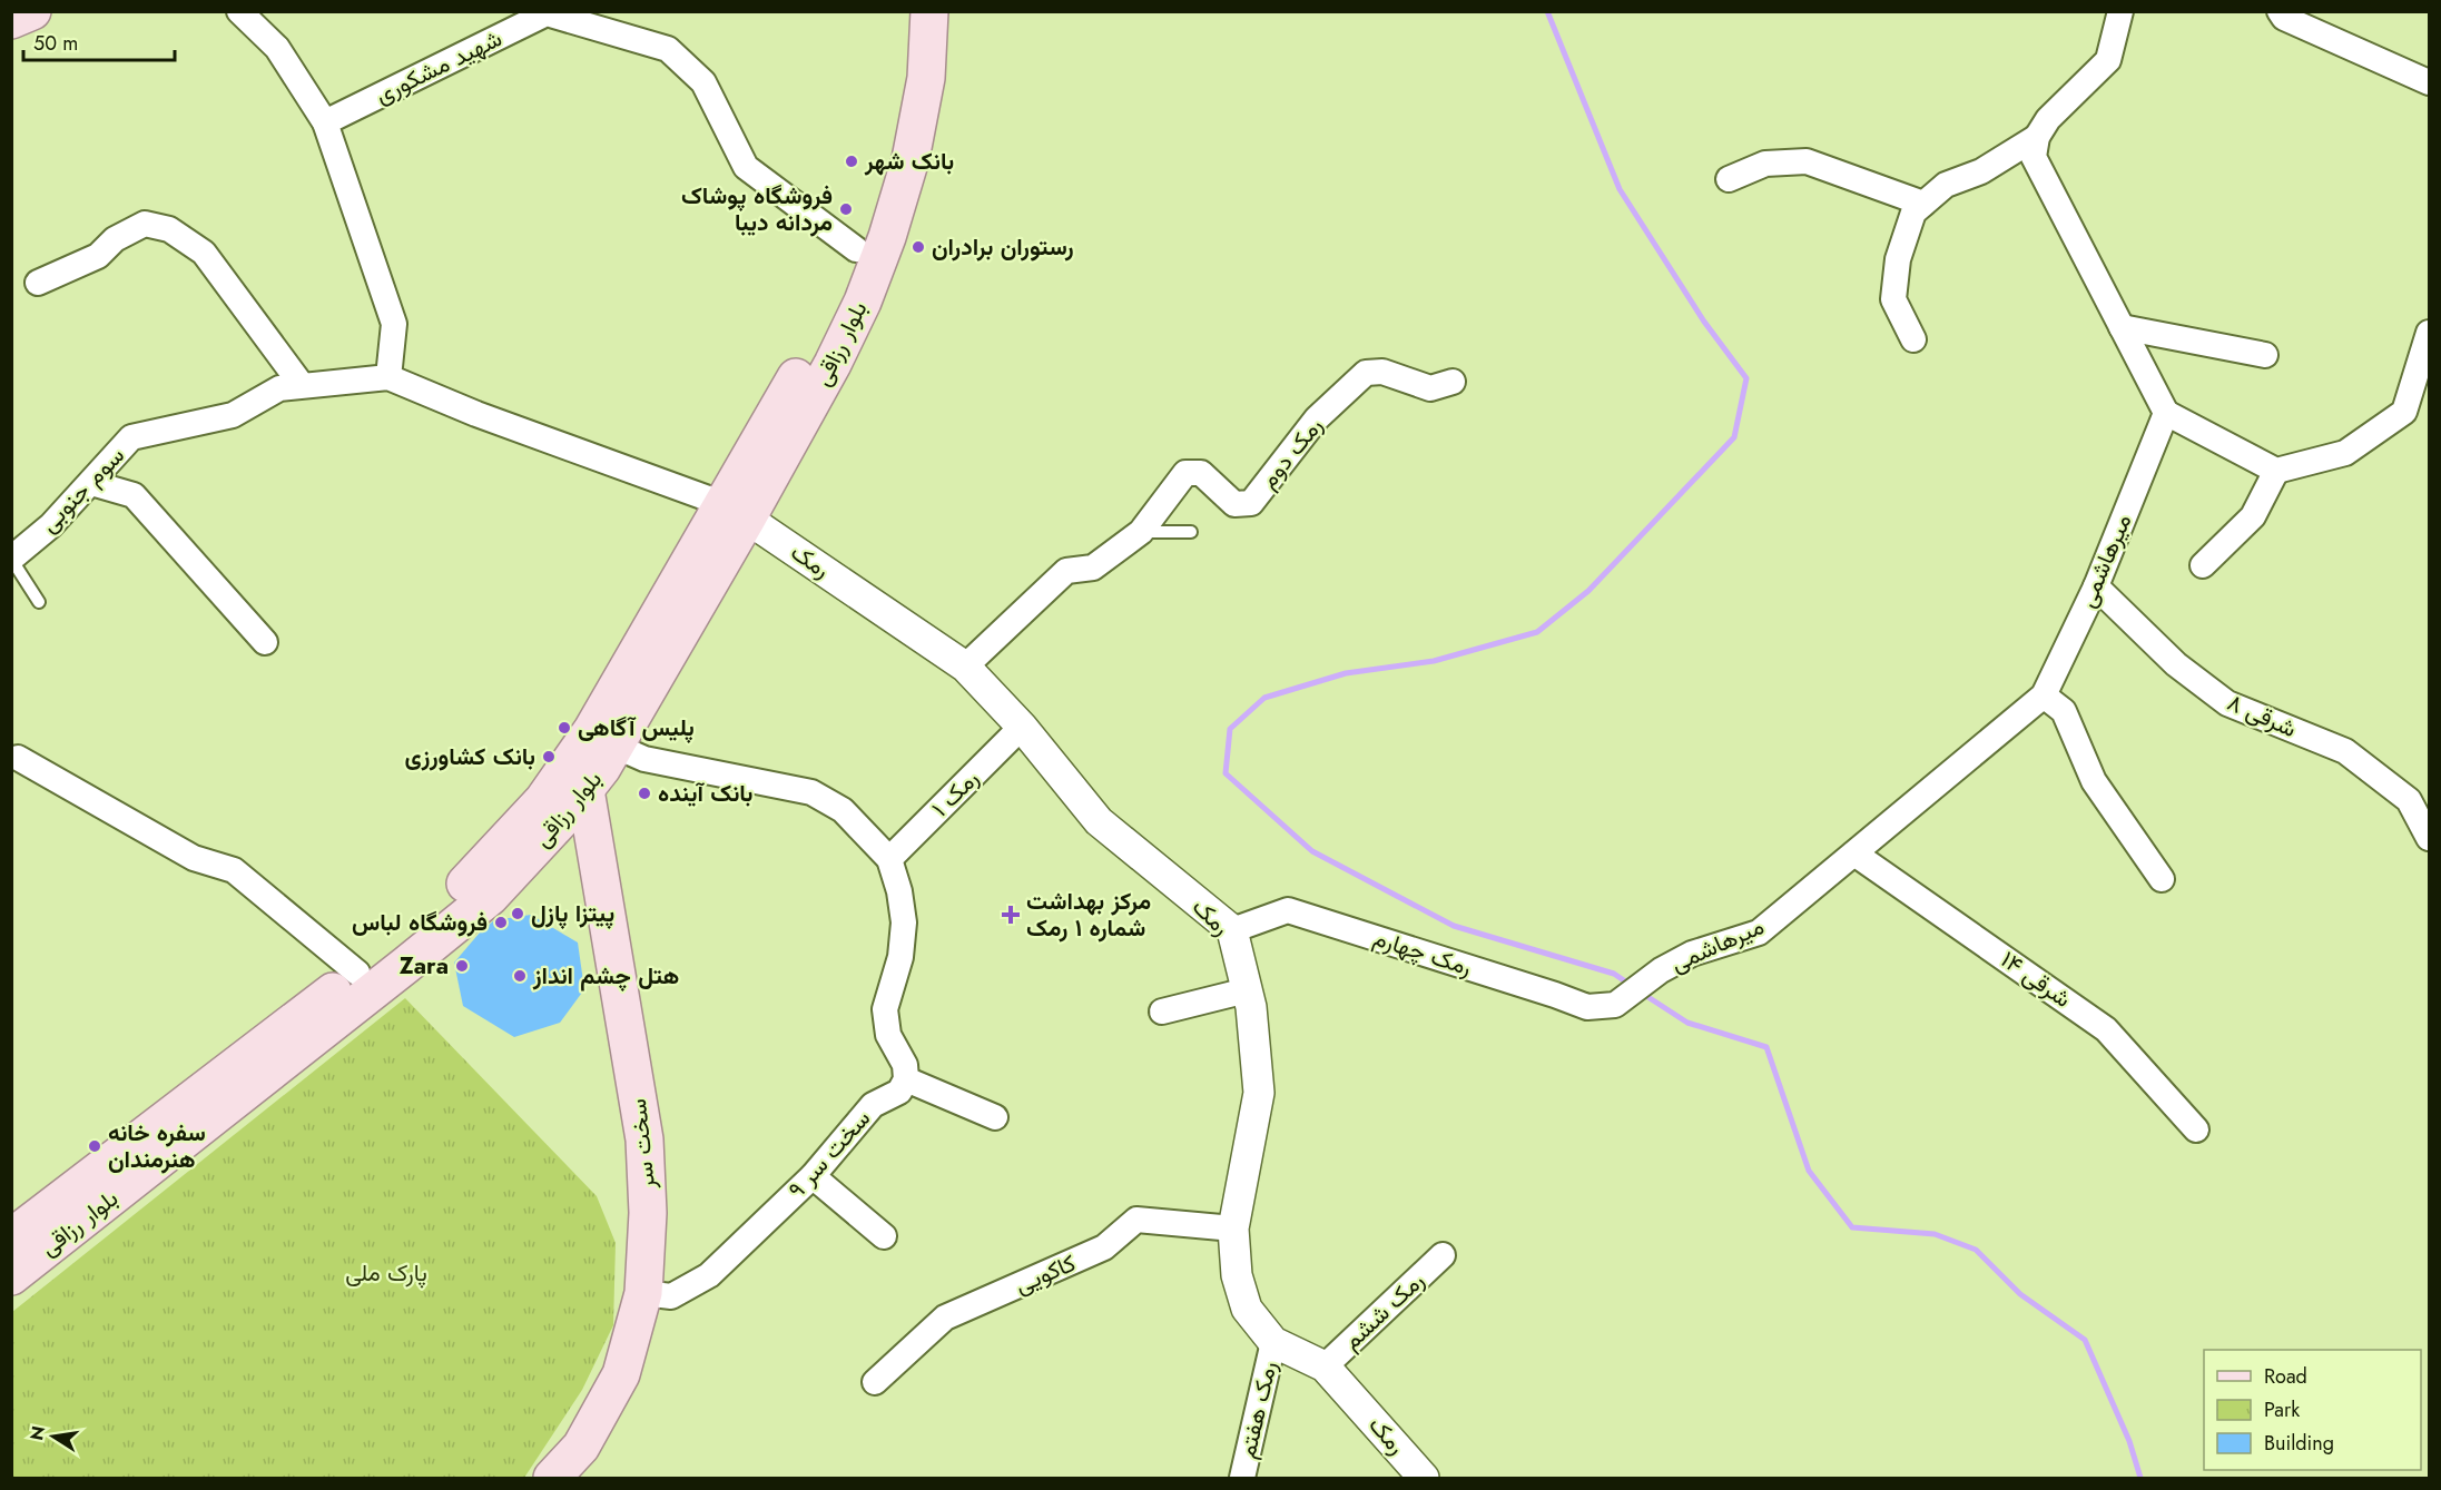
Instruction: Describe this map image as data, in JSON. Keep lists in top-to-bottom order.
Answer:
{
  "streets": {
    "main road": ["بلوار رزاقی", "سخت سر"],
    "street": [
      "شهید مشکوری",
      "رمک دوم",
      "سوم جنوبی",
      "رمک",
      "میرهاشمی",
      "شرقی ۸",
      "رمک ۱",
      "رمک چهارم",
      "شرقی ۱۴",
      "سخت سر ۹",
      "کاکویی",
      "رمک ششم",
      "رمک هفتم"
    ]
  },
  "crossings": [
    ["شهید مشکوری", "بلوار رزاقی"],
    ["بلوار رزاقی", "رمک"],
    ["بلوار رزاقی", "سخت سر"],
    ["رمک دوم", "رمک"],
    ["رمک", "رمک ۱"],
    ["رمک", "رمک چهارم"],
    ["رمک", "کاکویی"],
    ["رمک", "رمک ششم"],
    ["رمک", "رمک هفتم"],
    ["میرهاشمی", "شرقی ۸"],
    ["میرهاشمی", "رمک چهارم"],
    ["میرهاشمی", "شرقی ۱۴"],
    ["سخت سر", "سخت سر ۹"]
  ],
  "parks": ["پارک ملی"],
  "places": {
    "other": [
      "بانک شهر",
      "فروشگاه پوشاک مردانه دیبا",
      "رستوران برادران",
      "پلیس آگاهی",
      "بانک کشاورزی",
      "بانک آینده",
      "پیتزا پازل",
      "فروشگاه لباس",
      "Zara",
      "هتل چشم انداز",
      "سفره خانه هنرمندان"
    ],
    "health": ["مرکز بهداشت شماره ۱ رمک"]
  },
  "legend": ["Road", "Park", "Building"],
  "scale_bar": "50 m",
  "north": "left"
}
